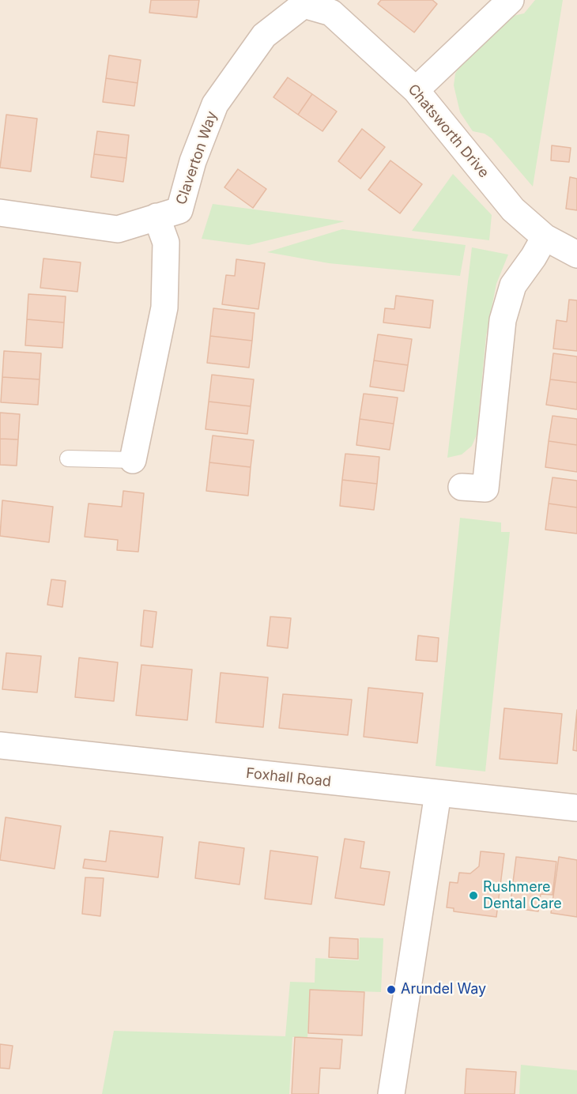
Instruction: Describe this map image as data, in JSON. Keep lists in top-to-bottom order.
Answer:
{
  "streets": {
    "street": ["Chatsworth Drive", "Claverton Way", "Foxhall Road"]
  },
  "crossings": [
    ["Chatsworth Drive", "Claverton Way"]
  ],
  "places": ["Rushmere Dental Care", "Arundel Way"]
}
